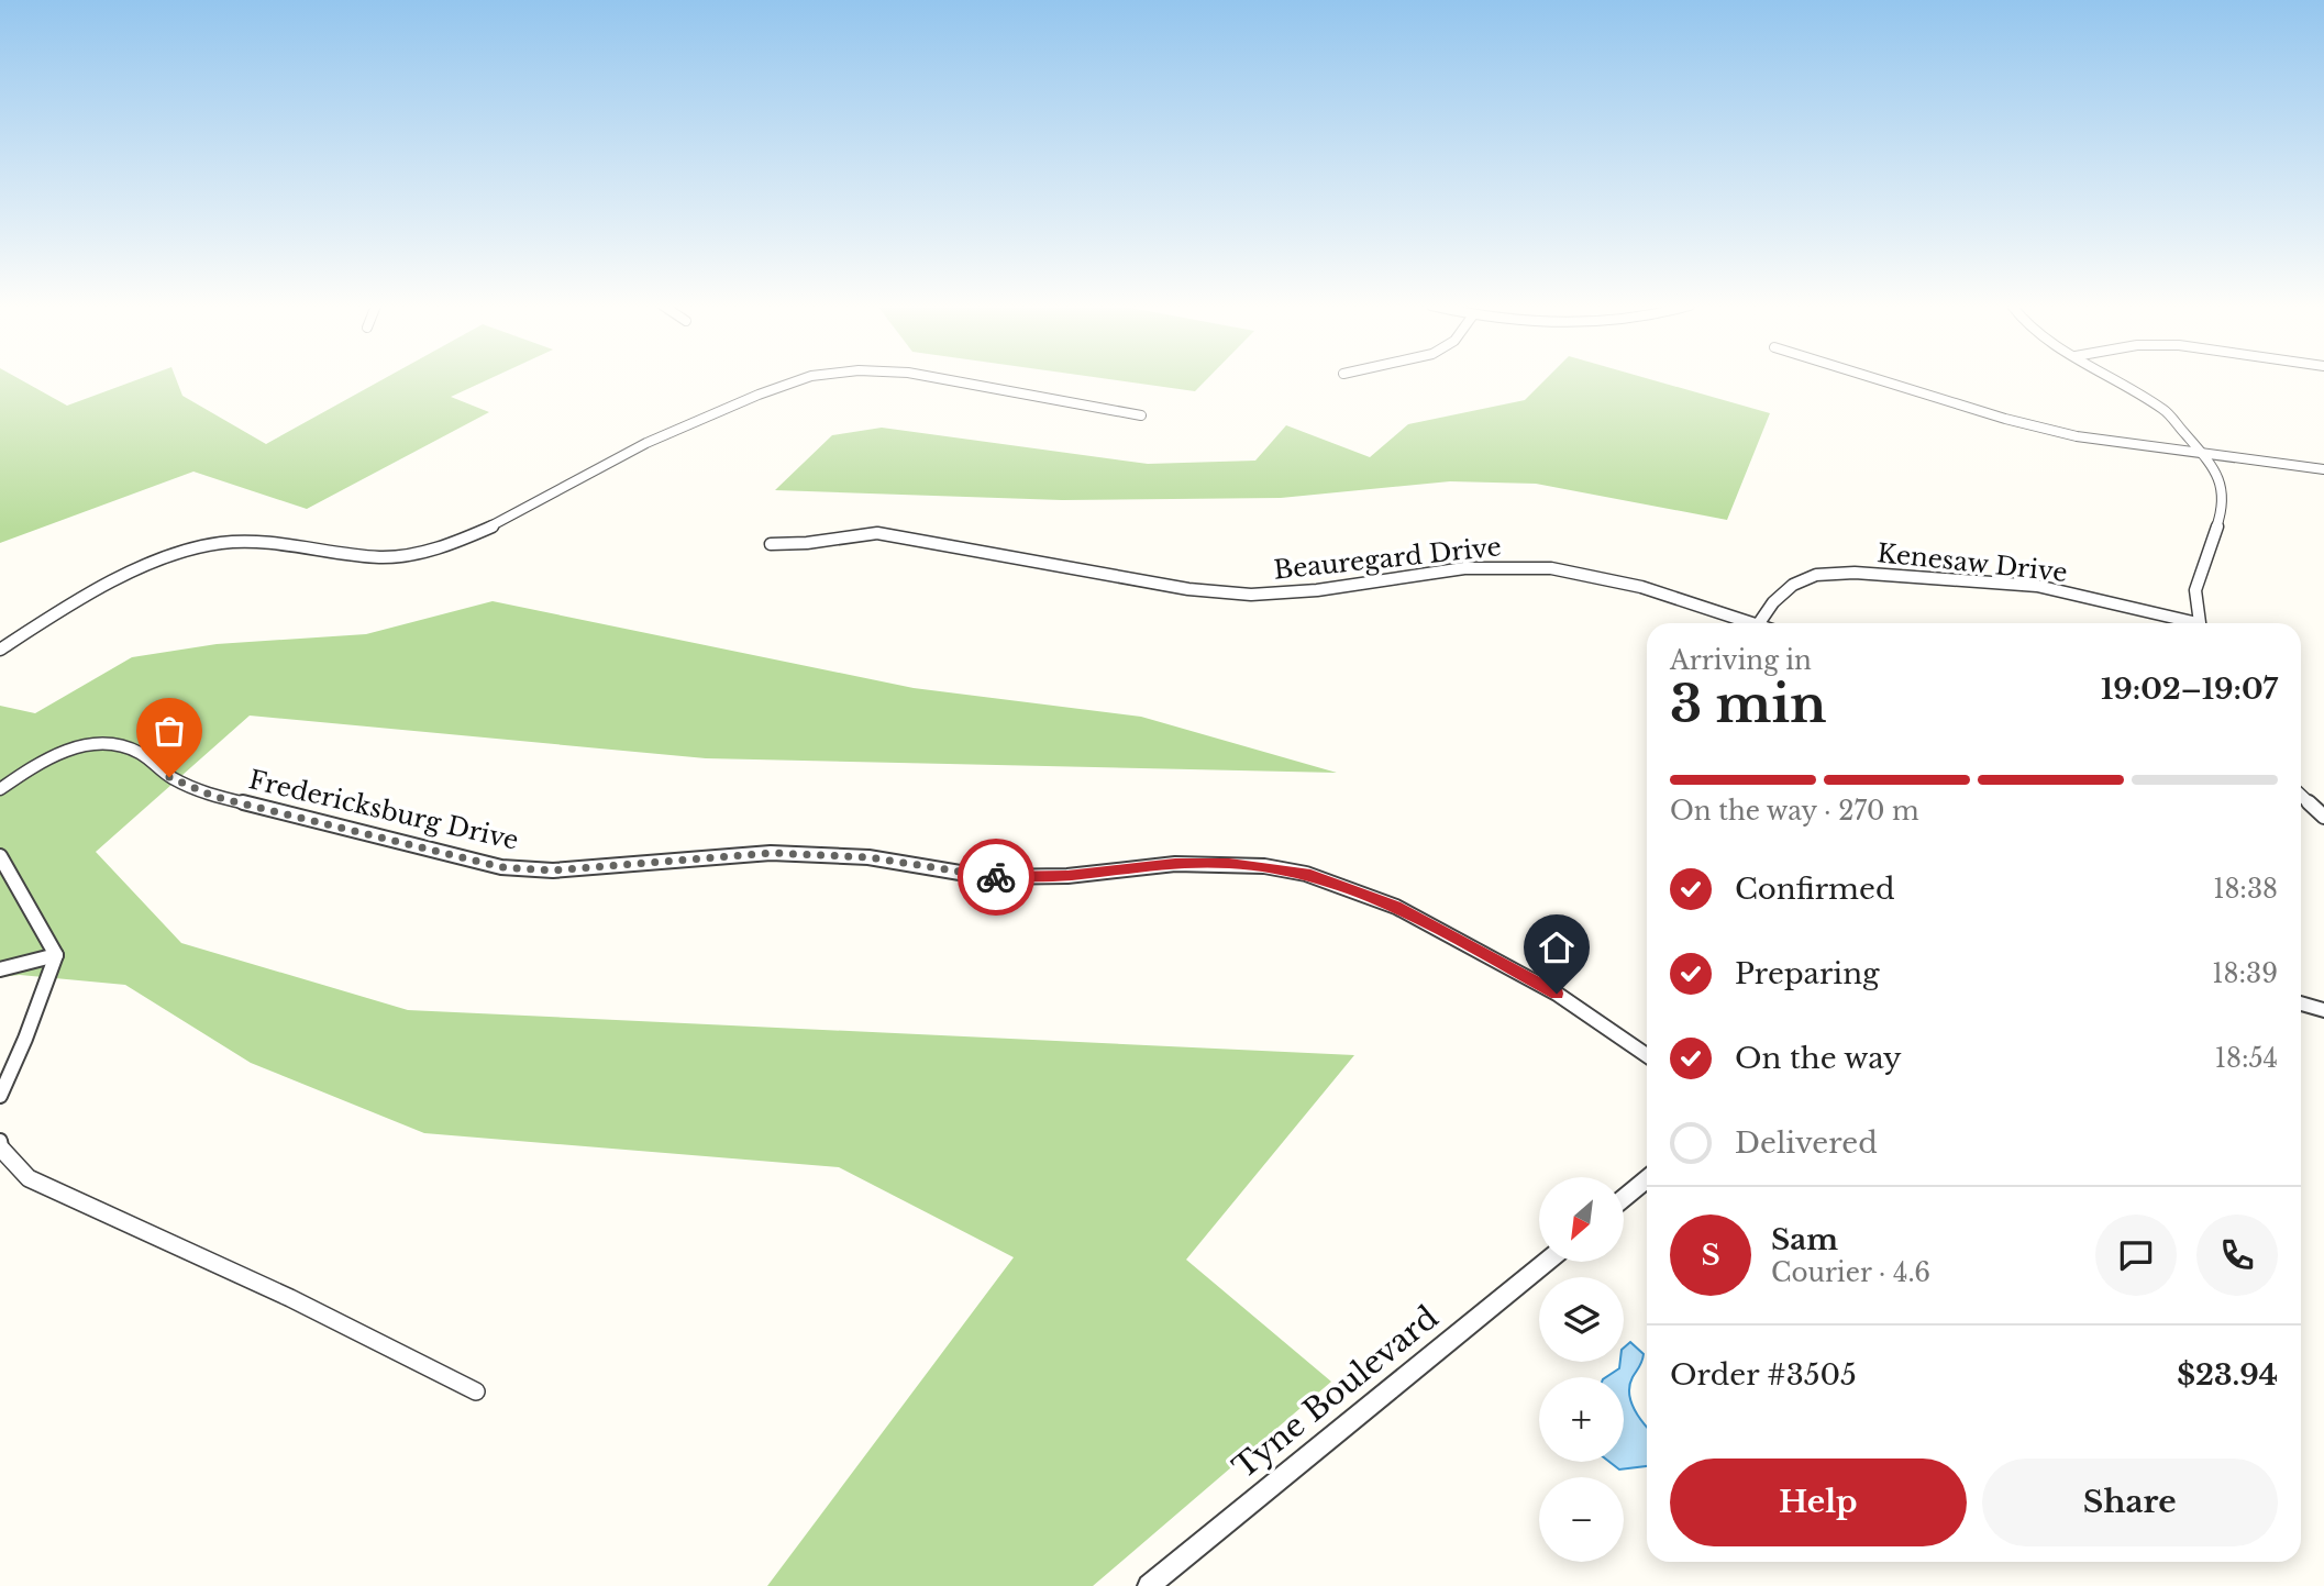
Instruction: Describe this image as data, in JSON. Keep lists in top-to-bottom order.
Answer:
{
  "streets": {
    "street": [
      "Beauregard Drive",
      "Kenesaw Drive",
      "Fredericksburg Drive",
      "Tyne Boulevard"
    ]
  },
  "crossings": [
    ["Beauregard Drive", "Kenesaw Drive"]
  ],
  "north": "bottom left",
  "page": {
    "heading": ["3 min", "Arriving in", "19:02–19:07"],
    "panel": [
      "Sam",
      "Courier · 4.6",
      "Order #3505",
      "$23.94"
    ],
    "bar": "On the way · 270 m",
    "list": [
      ["Confirmed", "18:38"],
      ["Preparing", "18:39"],
      ["On the way", "18:54"],
      "Delivered"
    ],
    "map_buttons": ["+", "−"],
    "round": "S",
    "buttons": ["Help", "Share"]
  }
}
